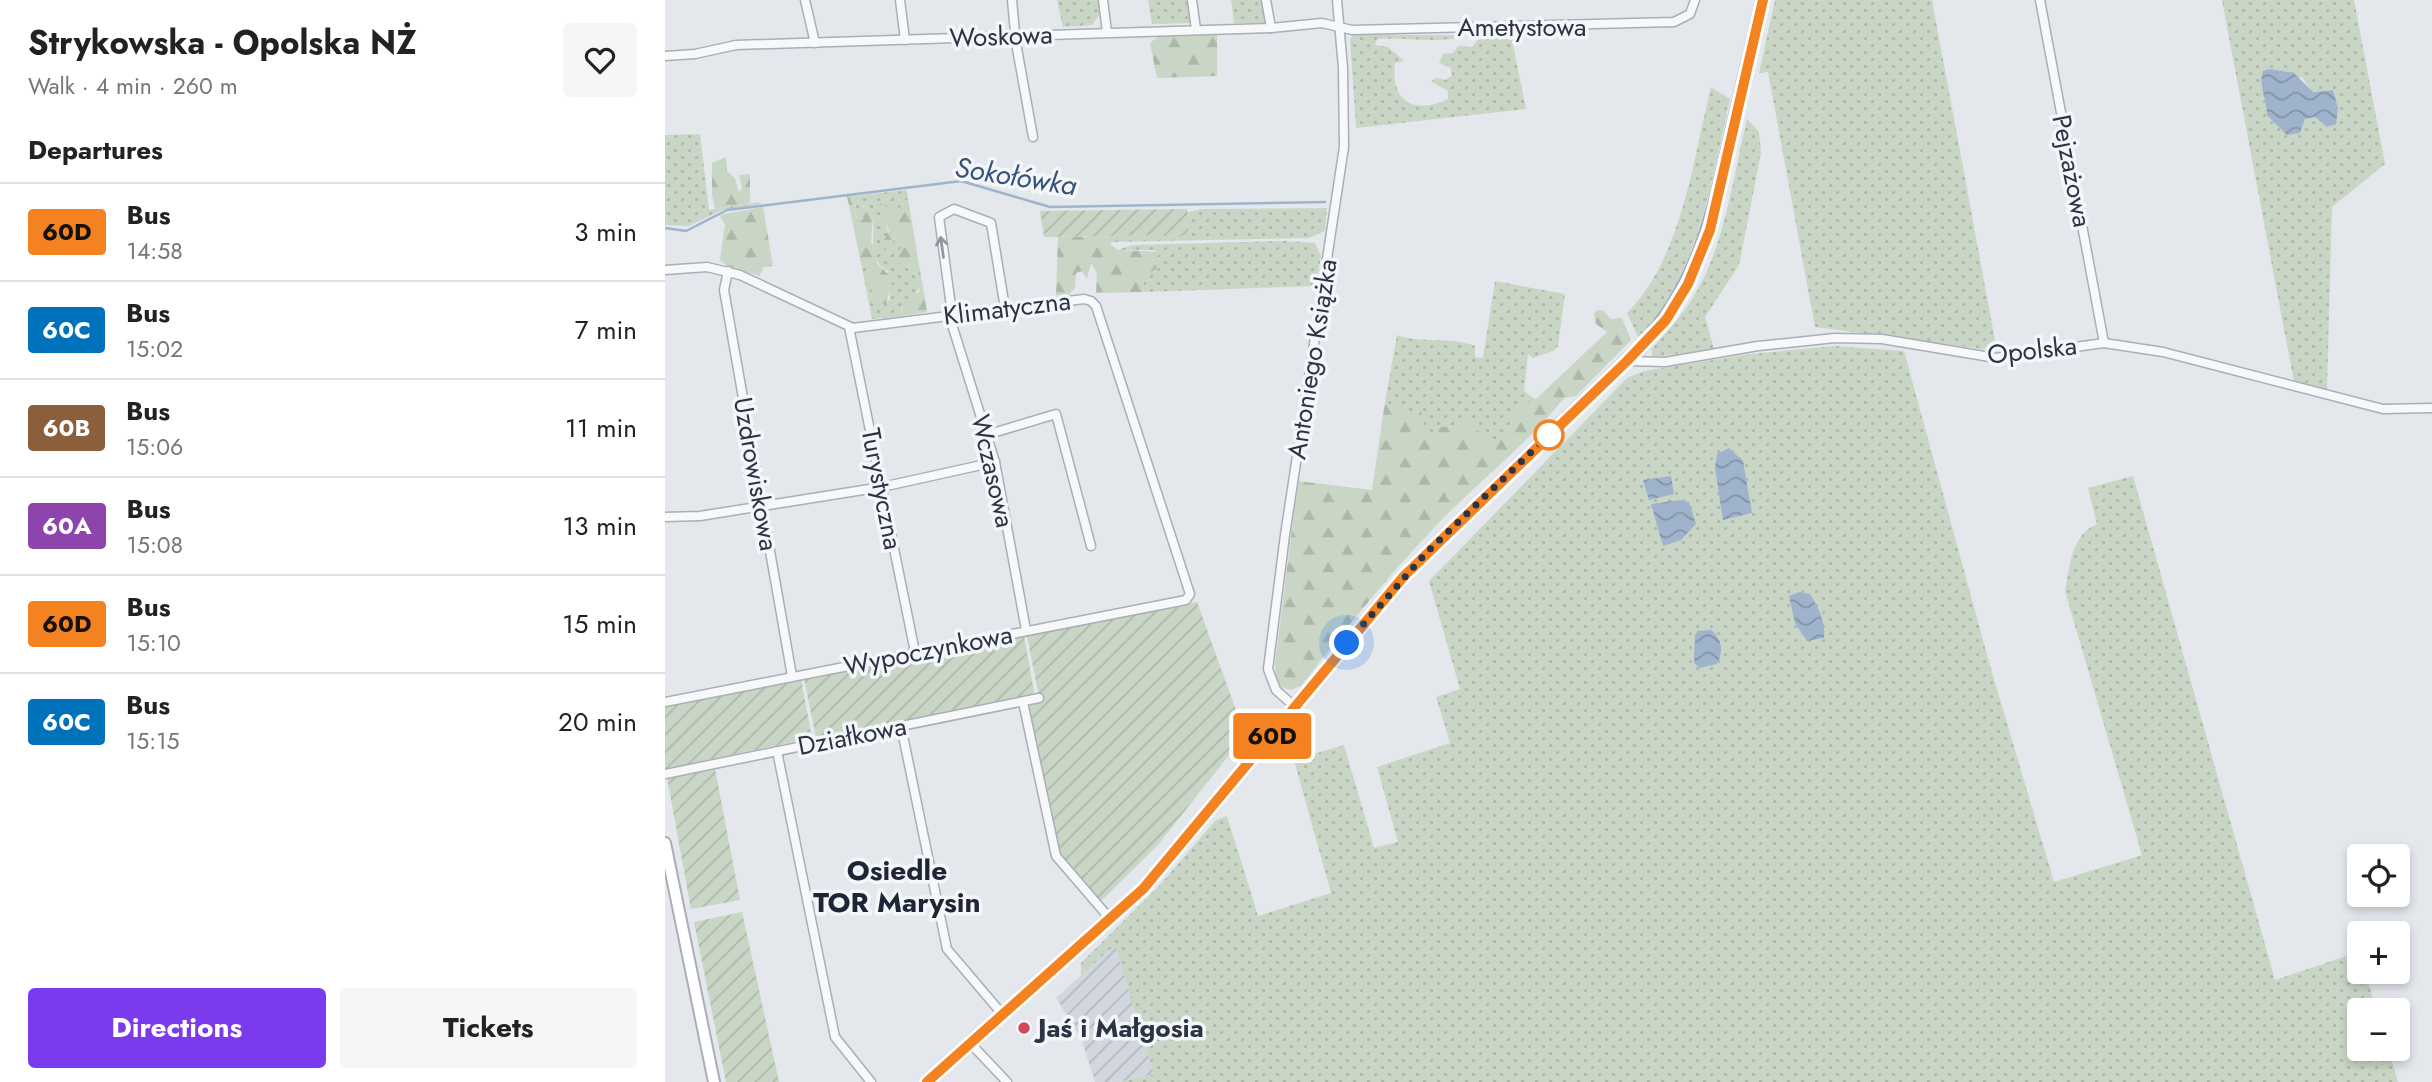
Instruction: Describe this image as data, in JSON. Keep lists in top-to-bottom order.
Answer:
{
  "streets": {
    "street": [
      "Ametystowa",
      "Woskowa",
      "Pejzażowa",
      "Klimatyczna",
      "Opolska",
      "Antoniego Książka",
      "Wczasowa",
      "Uzdrowiskowa",
      "Turystyczna",
      "Wypoczynkowa",
      "Działkowa"
    ]
  },
  "crossings": [
    ["Ametystowa", "Woskowa"],
    ["Ametystowa", "Antoniego Książka"],
    ["Woskowa", "Antoniego Książka"],
    ["Pejzażowa", "Opolska"],
    ["Klimatyczna", "Wczasowa"],
    ["Klimatyczna", "Turystyczna"],
    ["Klimatyczna", "Wypoczynkowa"],
    ["Wczasowa", "Wypoczynkowa"],
    ["Uzdrowiskowa", "Wypoczynkowa"],
    ["Turystyczna", "Wypoczynkowa"]
  ],
  "districts": ["Osiedle TOR Marysin"],
  "water": ["Sokołówka"],
  "places": ["Jaś i Małgosia"],
  "lines": ["bus line 60D"],
  "page": {
    "heading": [
      ["Strykowska - Opolska NŻ", "Walk · 4 min · 260 m"],
      "Departures"
    ],
    "on_map": "60D",
    "list": [
      {
        "mark": "60D",
        "name": "Bus",
        "note": "14:58",
        "value": "3 min"
      },
      {
        "mark": "60C",
        "name": "Bus",
        "note": "15:02",
        "value": "7 min"
      },
      {
        "mark": "60B",
        "name": "Bus",
        "note": "15:06",
        "value": "11 min"
      },
      {
        "mark": "60A",
        "name": "Bus",
        "note": "15:08",
        "value": "13 min"
      },
      {
        "mark": "60D",
        "name": "Bus",
        "note": "15:10",
        "value": "15 min"
      },
      {
        "mark": "60C",
        "name": "Bus",
        "note": "15:15",
        "value": "20 min"
      }
    ],
    "map_buttons": ["+", "−"],
    "buttons": ["Directions", "Tickets"]
  }
}
